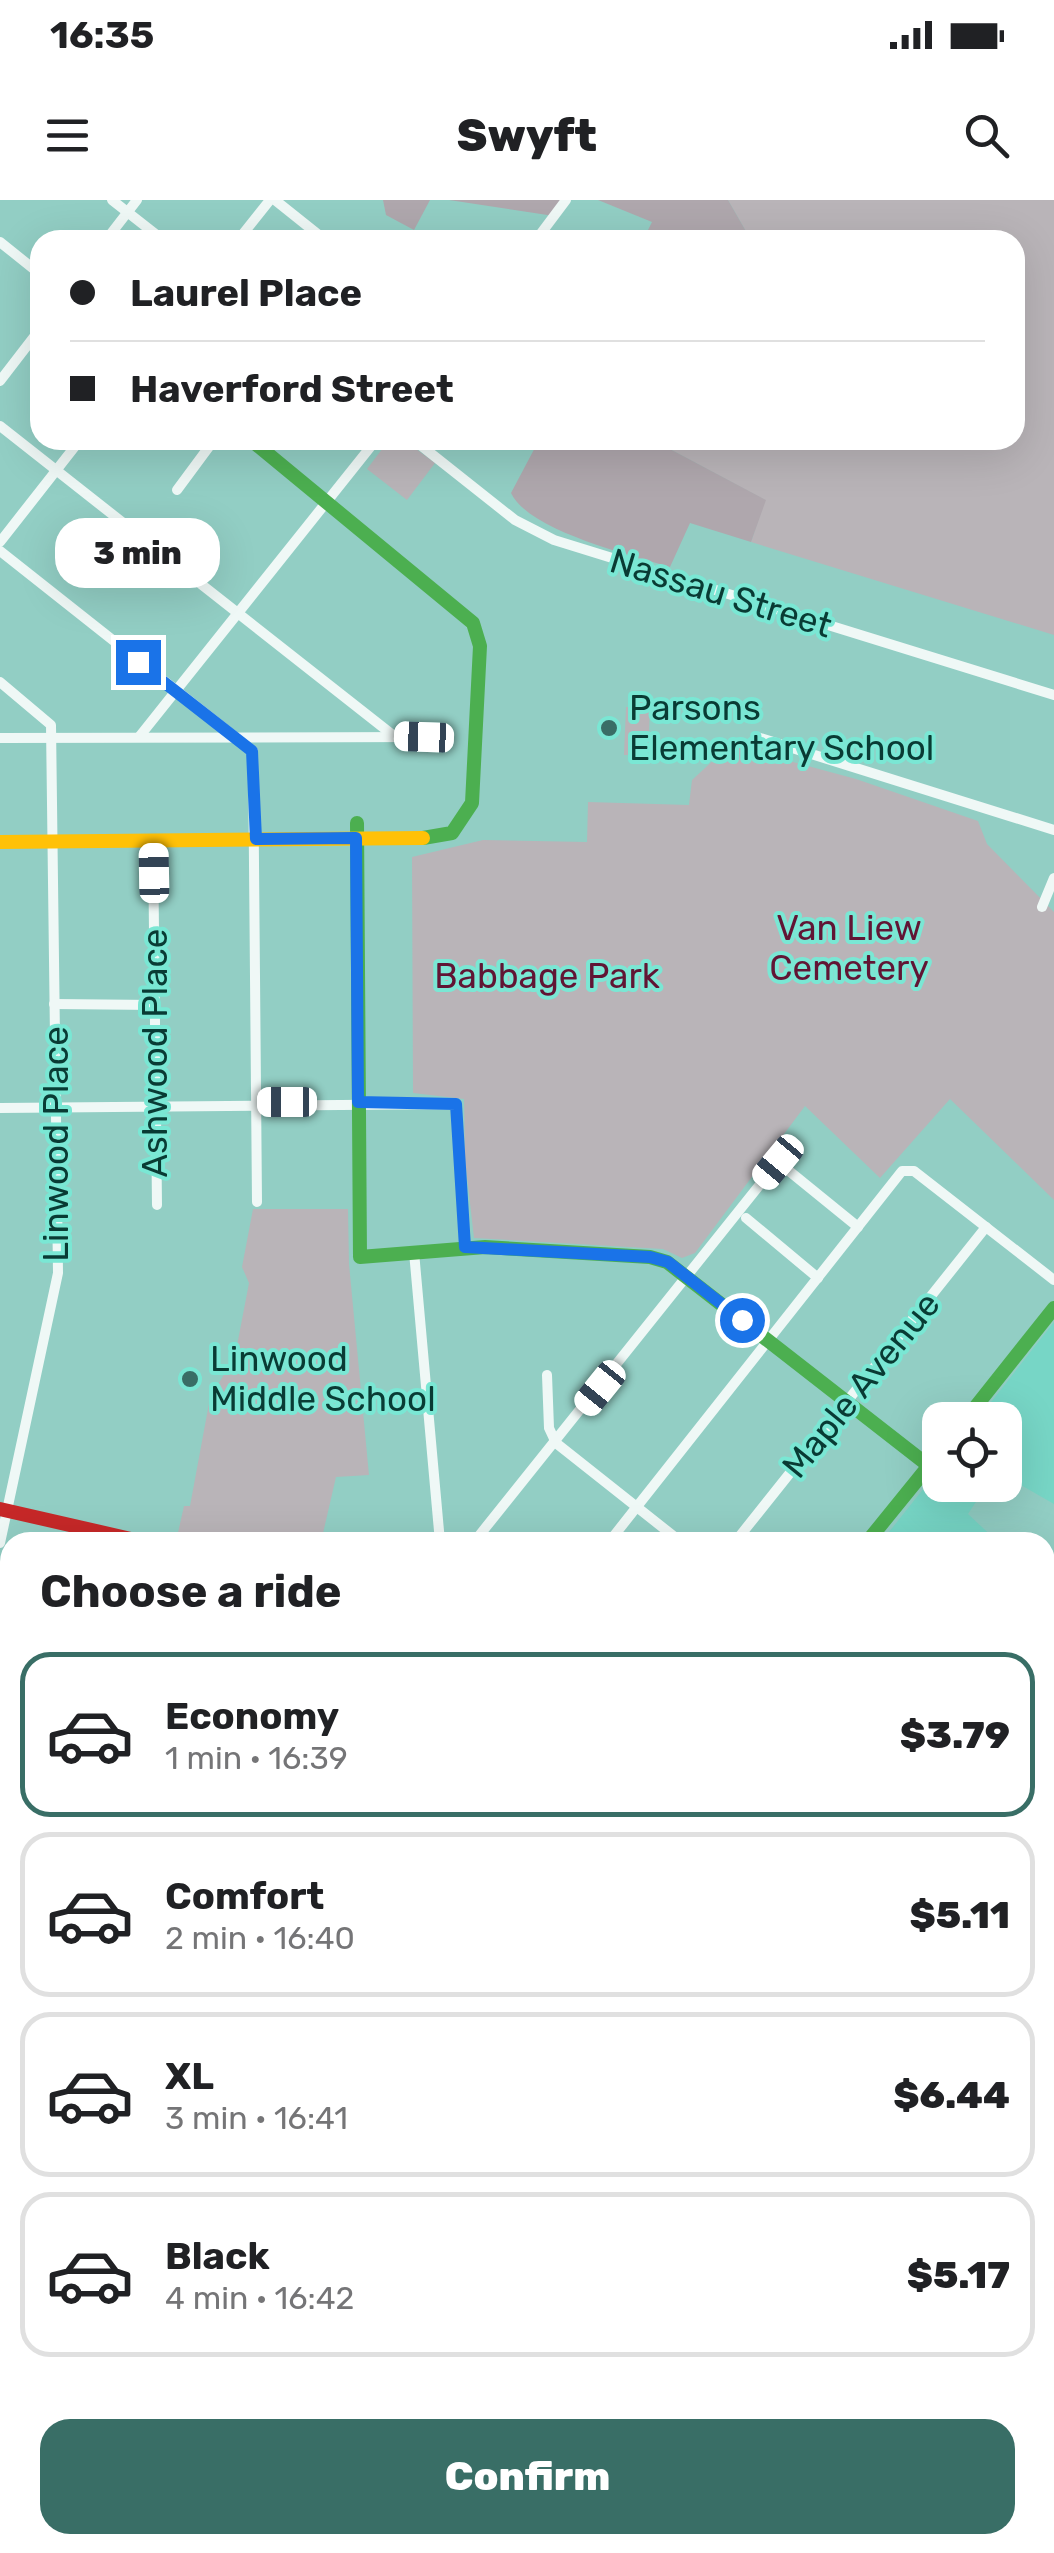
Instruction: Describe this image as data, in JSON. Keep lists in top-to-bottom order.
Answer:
{
  "streets": {
    "street": [
      "Nassau Street",
      "Ashwood Place",
      "Linwood Place",
      "Maple Avenue"
    ]
  },
  "parks": ["Van Liew Cemetery", "Babbage Park"],
  "places": ["Parsons Elementary School", "Linwood Middle School"],
  "page": {
    "status": "16:35",
    "header": "Swyft",
    "banner": ["Laurel Place", "Haverford Street"],
    "bubble": "3 min",
    "heading": "Choose a ride",
    "list": [
      {
        "name": "Economy",
        "note": "1 min · 16:39",
        "value": "$3.79"
      },
      {
        "name": "Comfort",
        "note": "2 min · 16:40",
        "value": "$5.11"
      },
      {
        "name": "XL",
        "note": "3 min · 16:41",
        "value": "$6.44"
      },
      {
        "name": "Black",
        "note": "4 min · 16:42",
        "value": "$5.17"
      }
    ],
    "buttons": "Confirm"
  }
}
